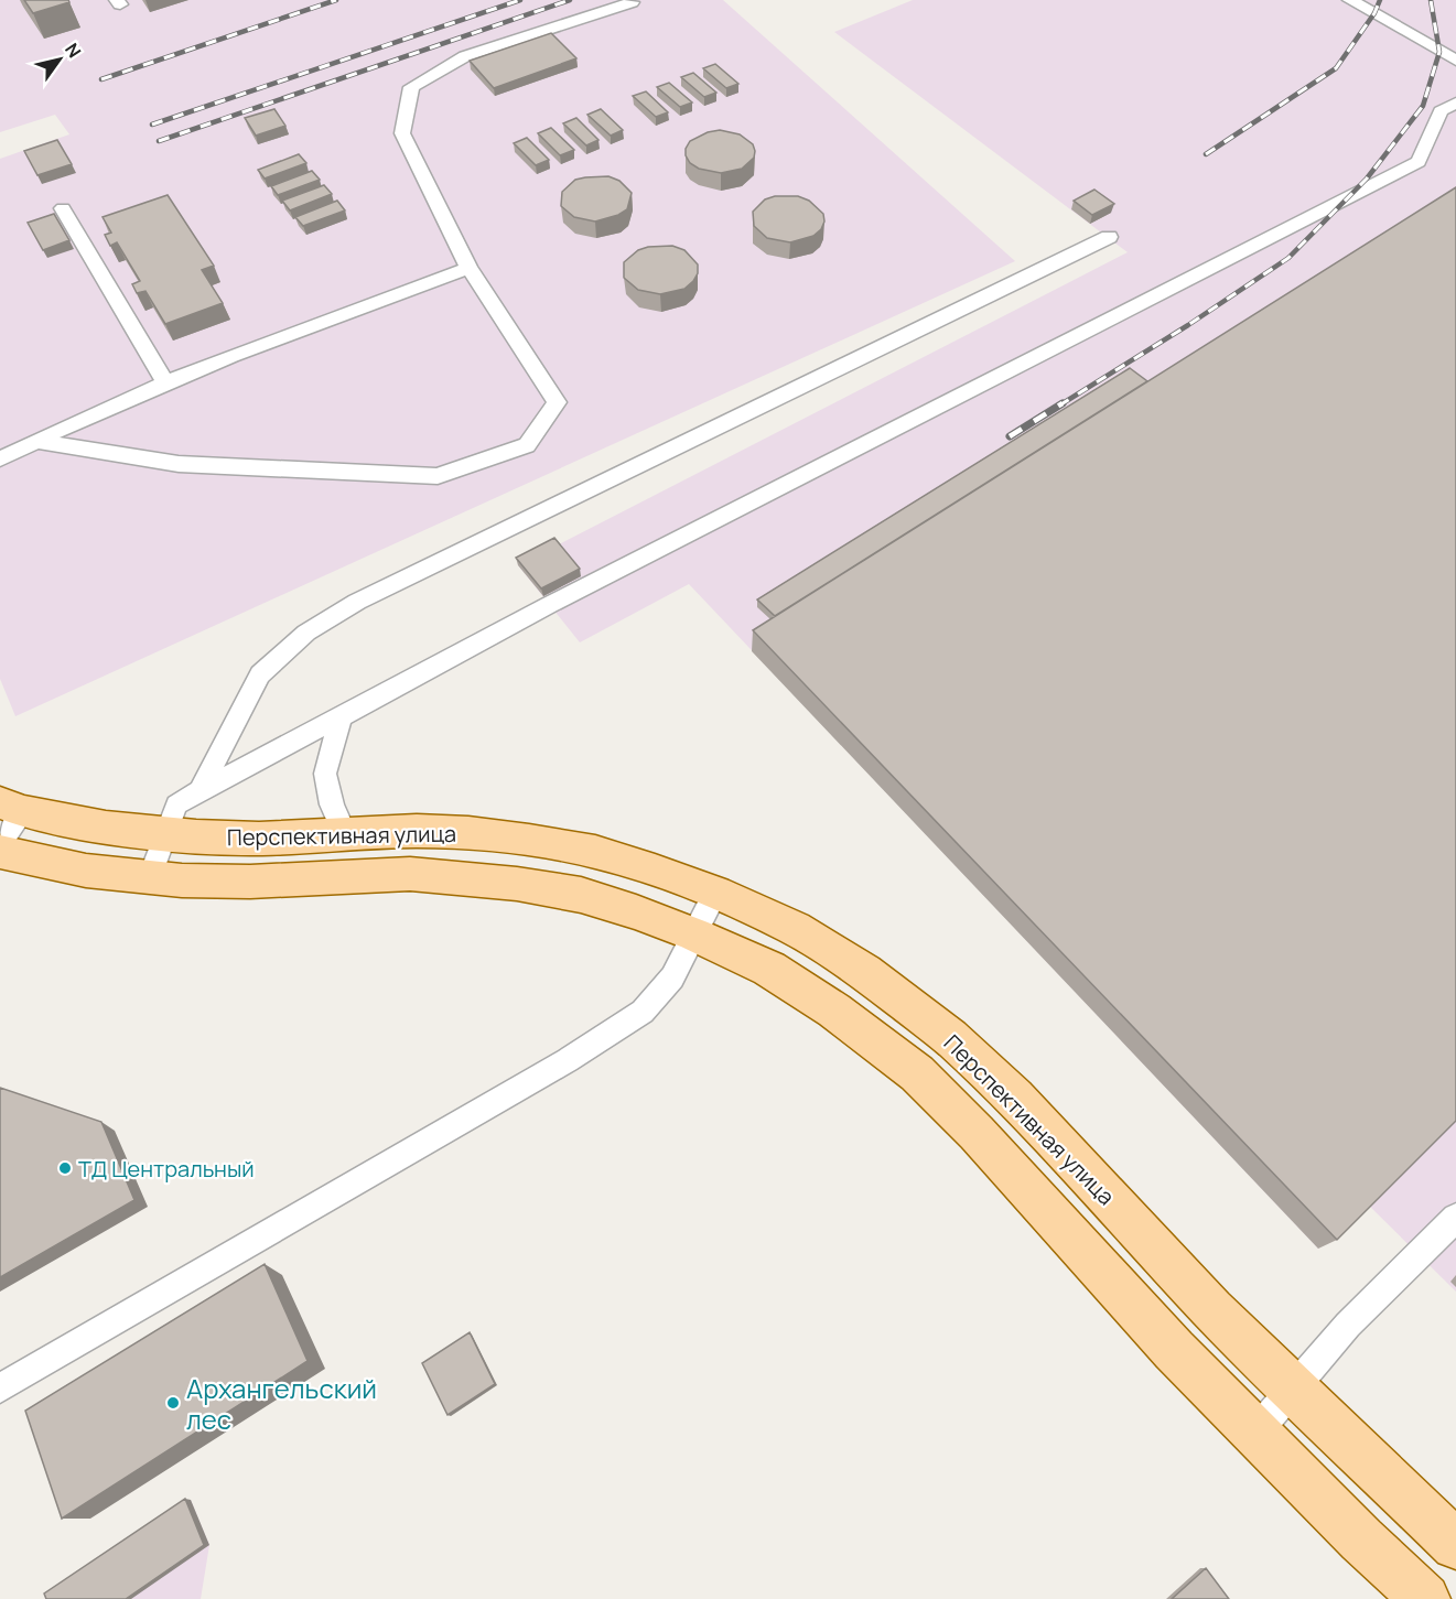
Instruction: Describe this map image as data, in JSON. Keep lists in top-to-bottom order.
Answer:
{
  "streets": {
    "main road": ["Перспективная улица"]
  },
  "places": ["ТД Центральный", "Архангельский лес"],
  "north": "top right"
}
